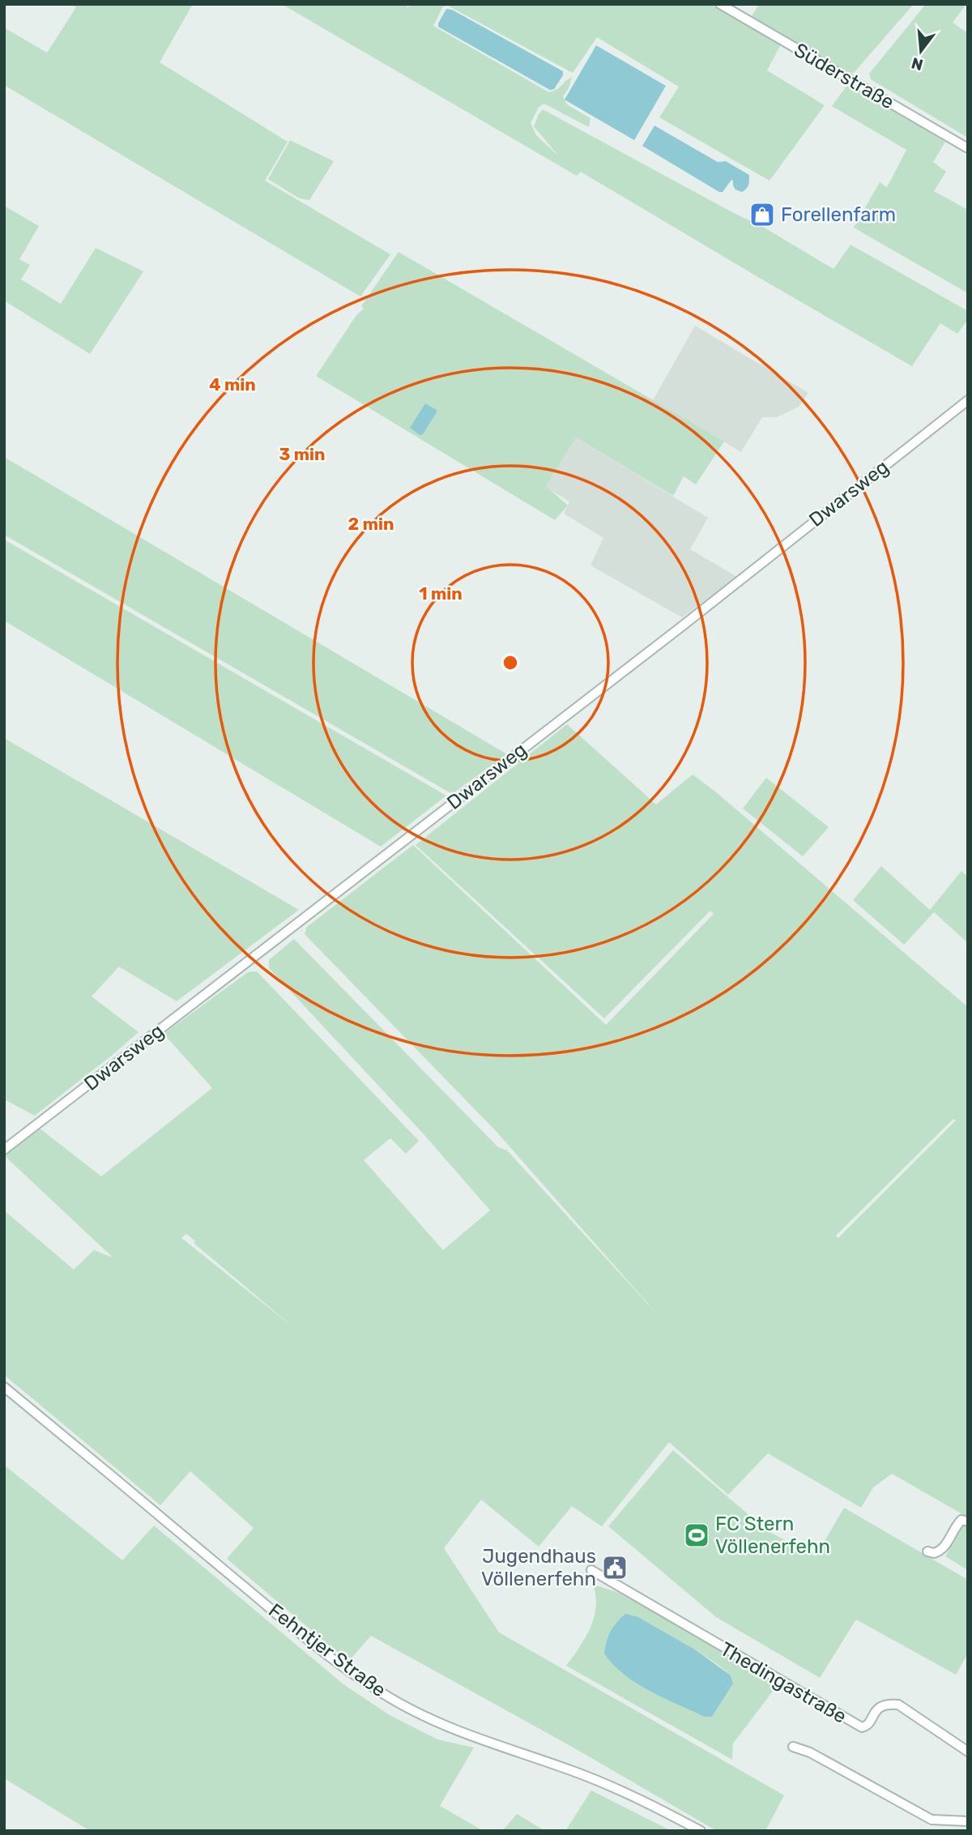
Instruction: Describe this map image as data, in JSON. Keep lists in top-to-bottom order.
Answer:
{
  "streets": {
    "street": [
      "Süderstraße",
      "Dwarsweg",
      "Fehntjer Straße",
      "Thedingastraße"
    ]
  },
  "places": {
    "shop": ["Forellenfarm"],
    "sports": ["FC Stern Völlenerfehn"],
    "public building": ["Jugendhaus Völlenerfehn"]
  },
  "north": "bottom",
  "rings": [
    "4 min",
    "3 min",
    "2 min",
    "1 min"
  ]
}
